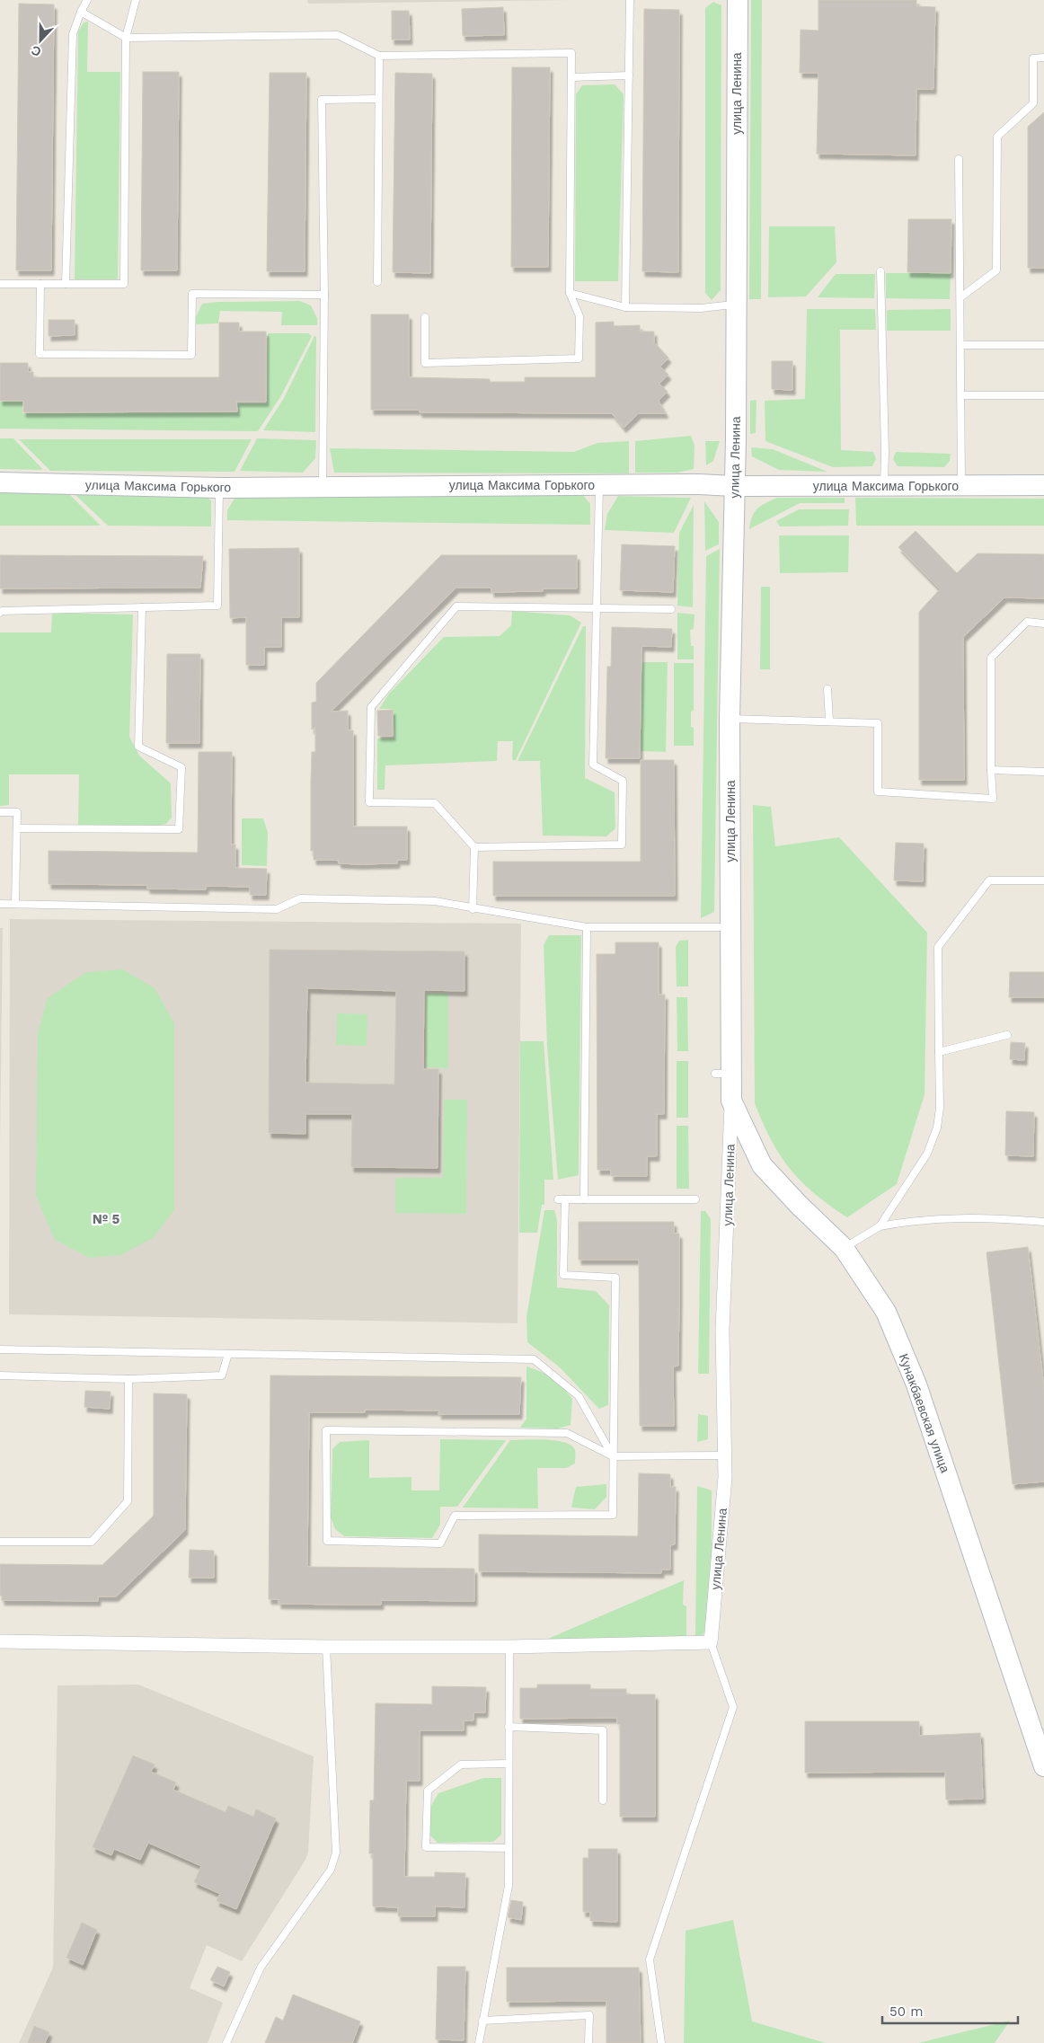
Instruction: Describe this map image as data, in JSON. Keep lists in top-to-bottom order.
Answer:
{
  "streets": {
    "main road": ["улица Ленина", "улица Максима Горького", "Кунакбаевская улица"]
  },
  "crossings": [
    ["улица Ленина", "улица Максима Горького"],
    ["улица Ленина", "Кунакбаевская улица"]
  ],
  "districts": ["№ 5"],
  "scale_bar": "50 m",
  "north": "bottom"
}
